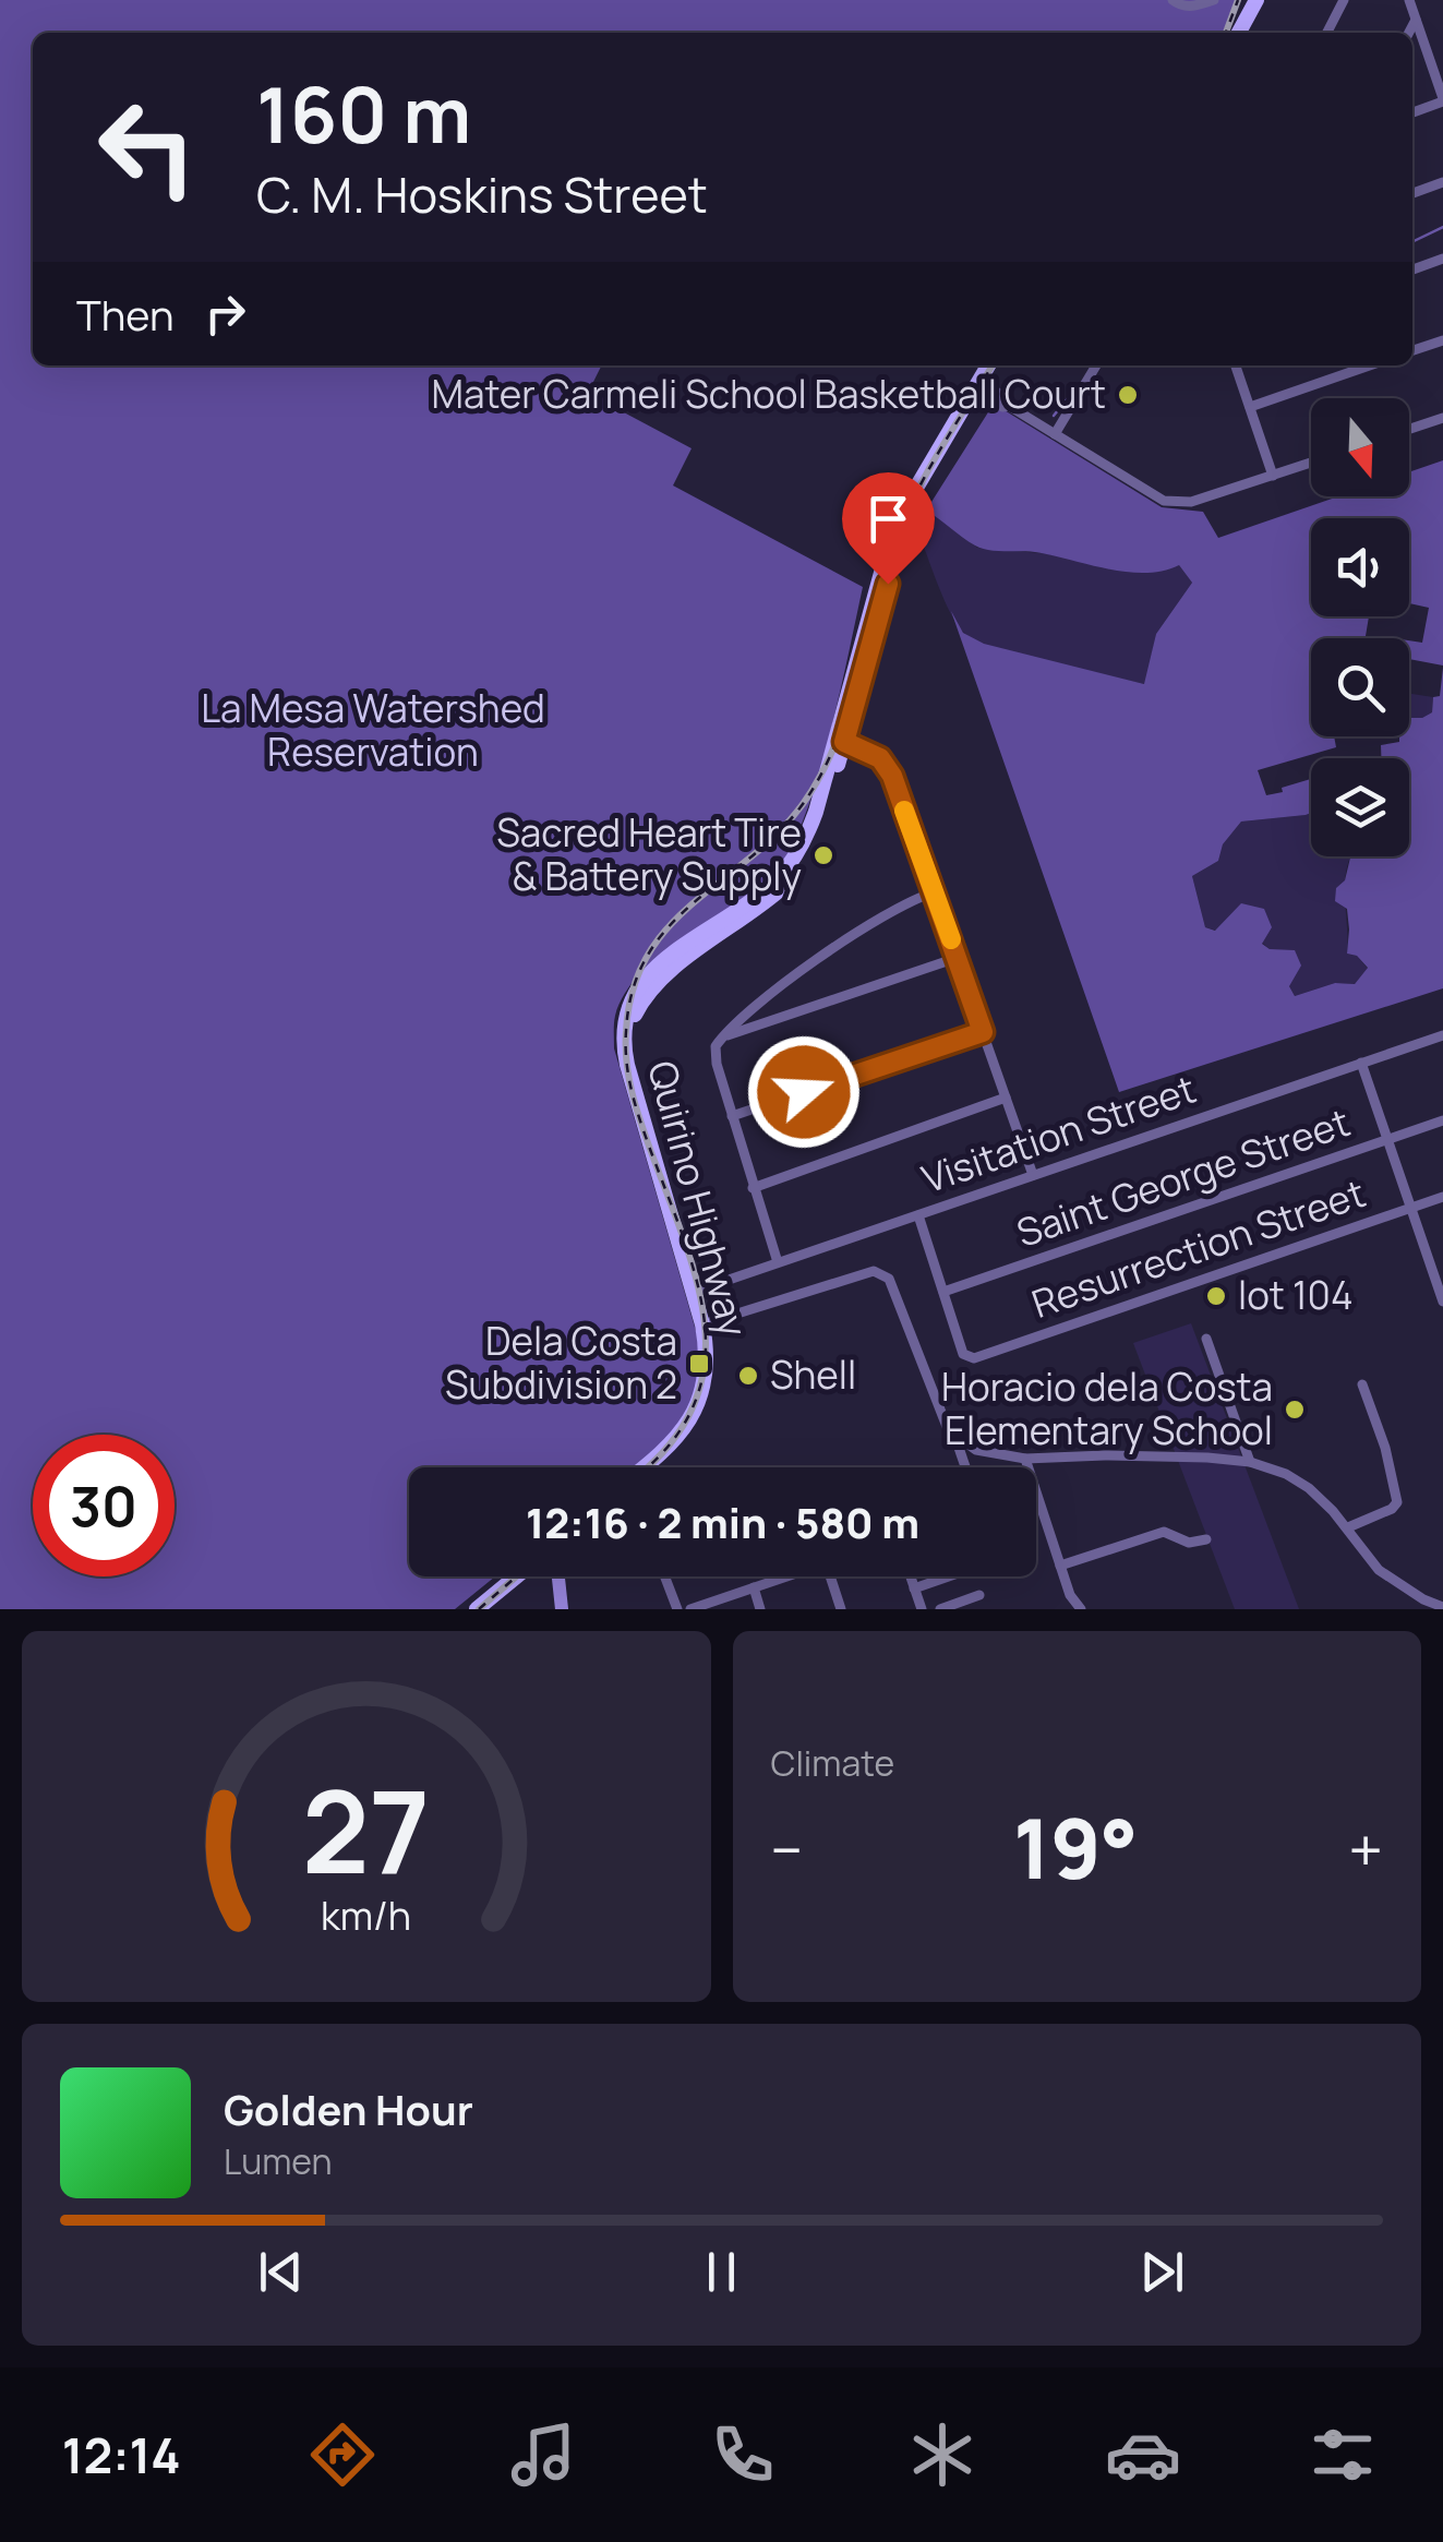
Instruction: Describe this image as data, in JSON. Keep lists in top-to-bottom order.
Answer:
{
  "streets": {
    "main road": ["Quirino Highway"],
    "street": ["Visitation Street", "Saint George Street", "Resurrection Street"]
  },
  "crossings": [
    ["Visitation Street", "Quirino Highway"],
    ["Saint George Street", "Resurrection Street"]
  ],
  "parks": ["La Mesa Watershed Reservation"],
  "places": {
    "other": [
      "Mater Carmeli School Basketball Court",
      "Sacred Heart Tire & Battery Supply",
      "lot 104",
      "Shell",
      "Horacio dela Costa Elementary School"
    ],
    "transit": ["Dela Costa Subdivision 2"]
  },
  "north": "bottom",
  "page": {
    "turn": ["160 m", "C. M. Hoskins Street"],
    "then": "Then",
    "limit": "30",
    "trip": "12:16 · 2 min · 580 m",
    "tile": "Climate",
    "heat": ["−", "19°", "+"],
    "song": ["Golden Hour", "Lumen"],
    "tabs": "12:14",
    "gauge": ["27", "km/h"]
  }
}
